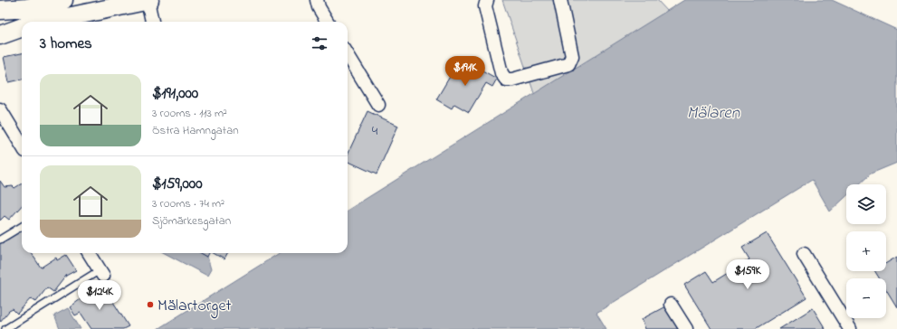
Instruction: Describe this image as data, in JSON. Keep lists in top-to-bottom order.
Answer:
{
  "water": ["Mälaren"],
  "places": ["Mälartorget"],
  "house_numbers": ["4"],
  "page": {
    "heading": "3 homes",
    "price": ["$191K", "$159K", "$124K"],
    "list": [
      {
        "name": "$191,000",
        "note": "3 rooms · 113 m² · Östra Hamngatan"
      },
      {
        "name": "$159,000",
        "note": "3 rooms · 74 m² · Sjömärkesgatan"
      }
    ],
    "map_buttons": ["+", "−"]
  }
}
